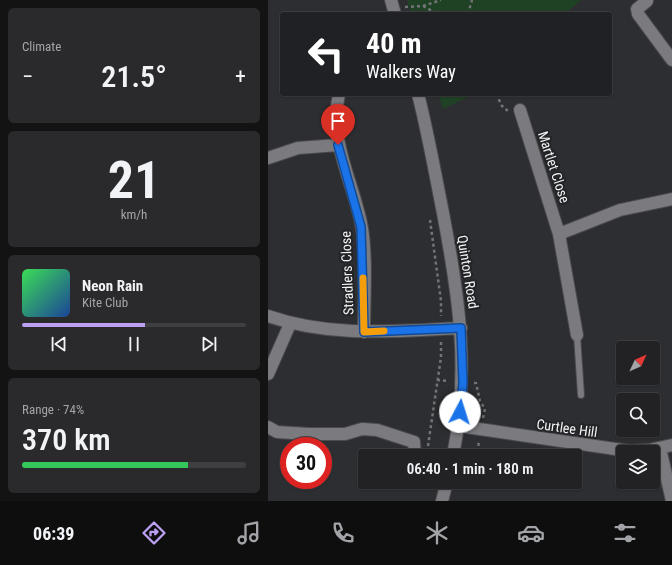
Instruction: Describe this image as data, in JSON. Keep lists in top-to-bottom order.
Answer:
{
  "streets": {
    "street": [
      "Martlet Close",
      "Quinton Road",
      "Stradlers Close",
      "Curtlee Hill"
    ]
  },
  "crossings": [
    ["Quinton Road", "Curtlee Hill"]
  ],
  "north": "top right",
  "page": {
    "tile": [
      "Climate",
      ["21", "km/h"],
      ["Range · 74%", "370 km"]
    ],
    "turn": ["40 m", "Walkers Way"],
    "heat": ["−", "21.5°", "+"],
    "song": ["Neon Rain", "Kite Club"],
    "limit": "30",
    "trip": "06:40 · 1 min · 180 m",
    "tabs": "06:39"
  }
}
